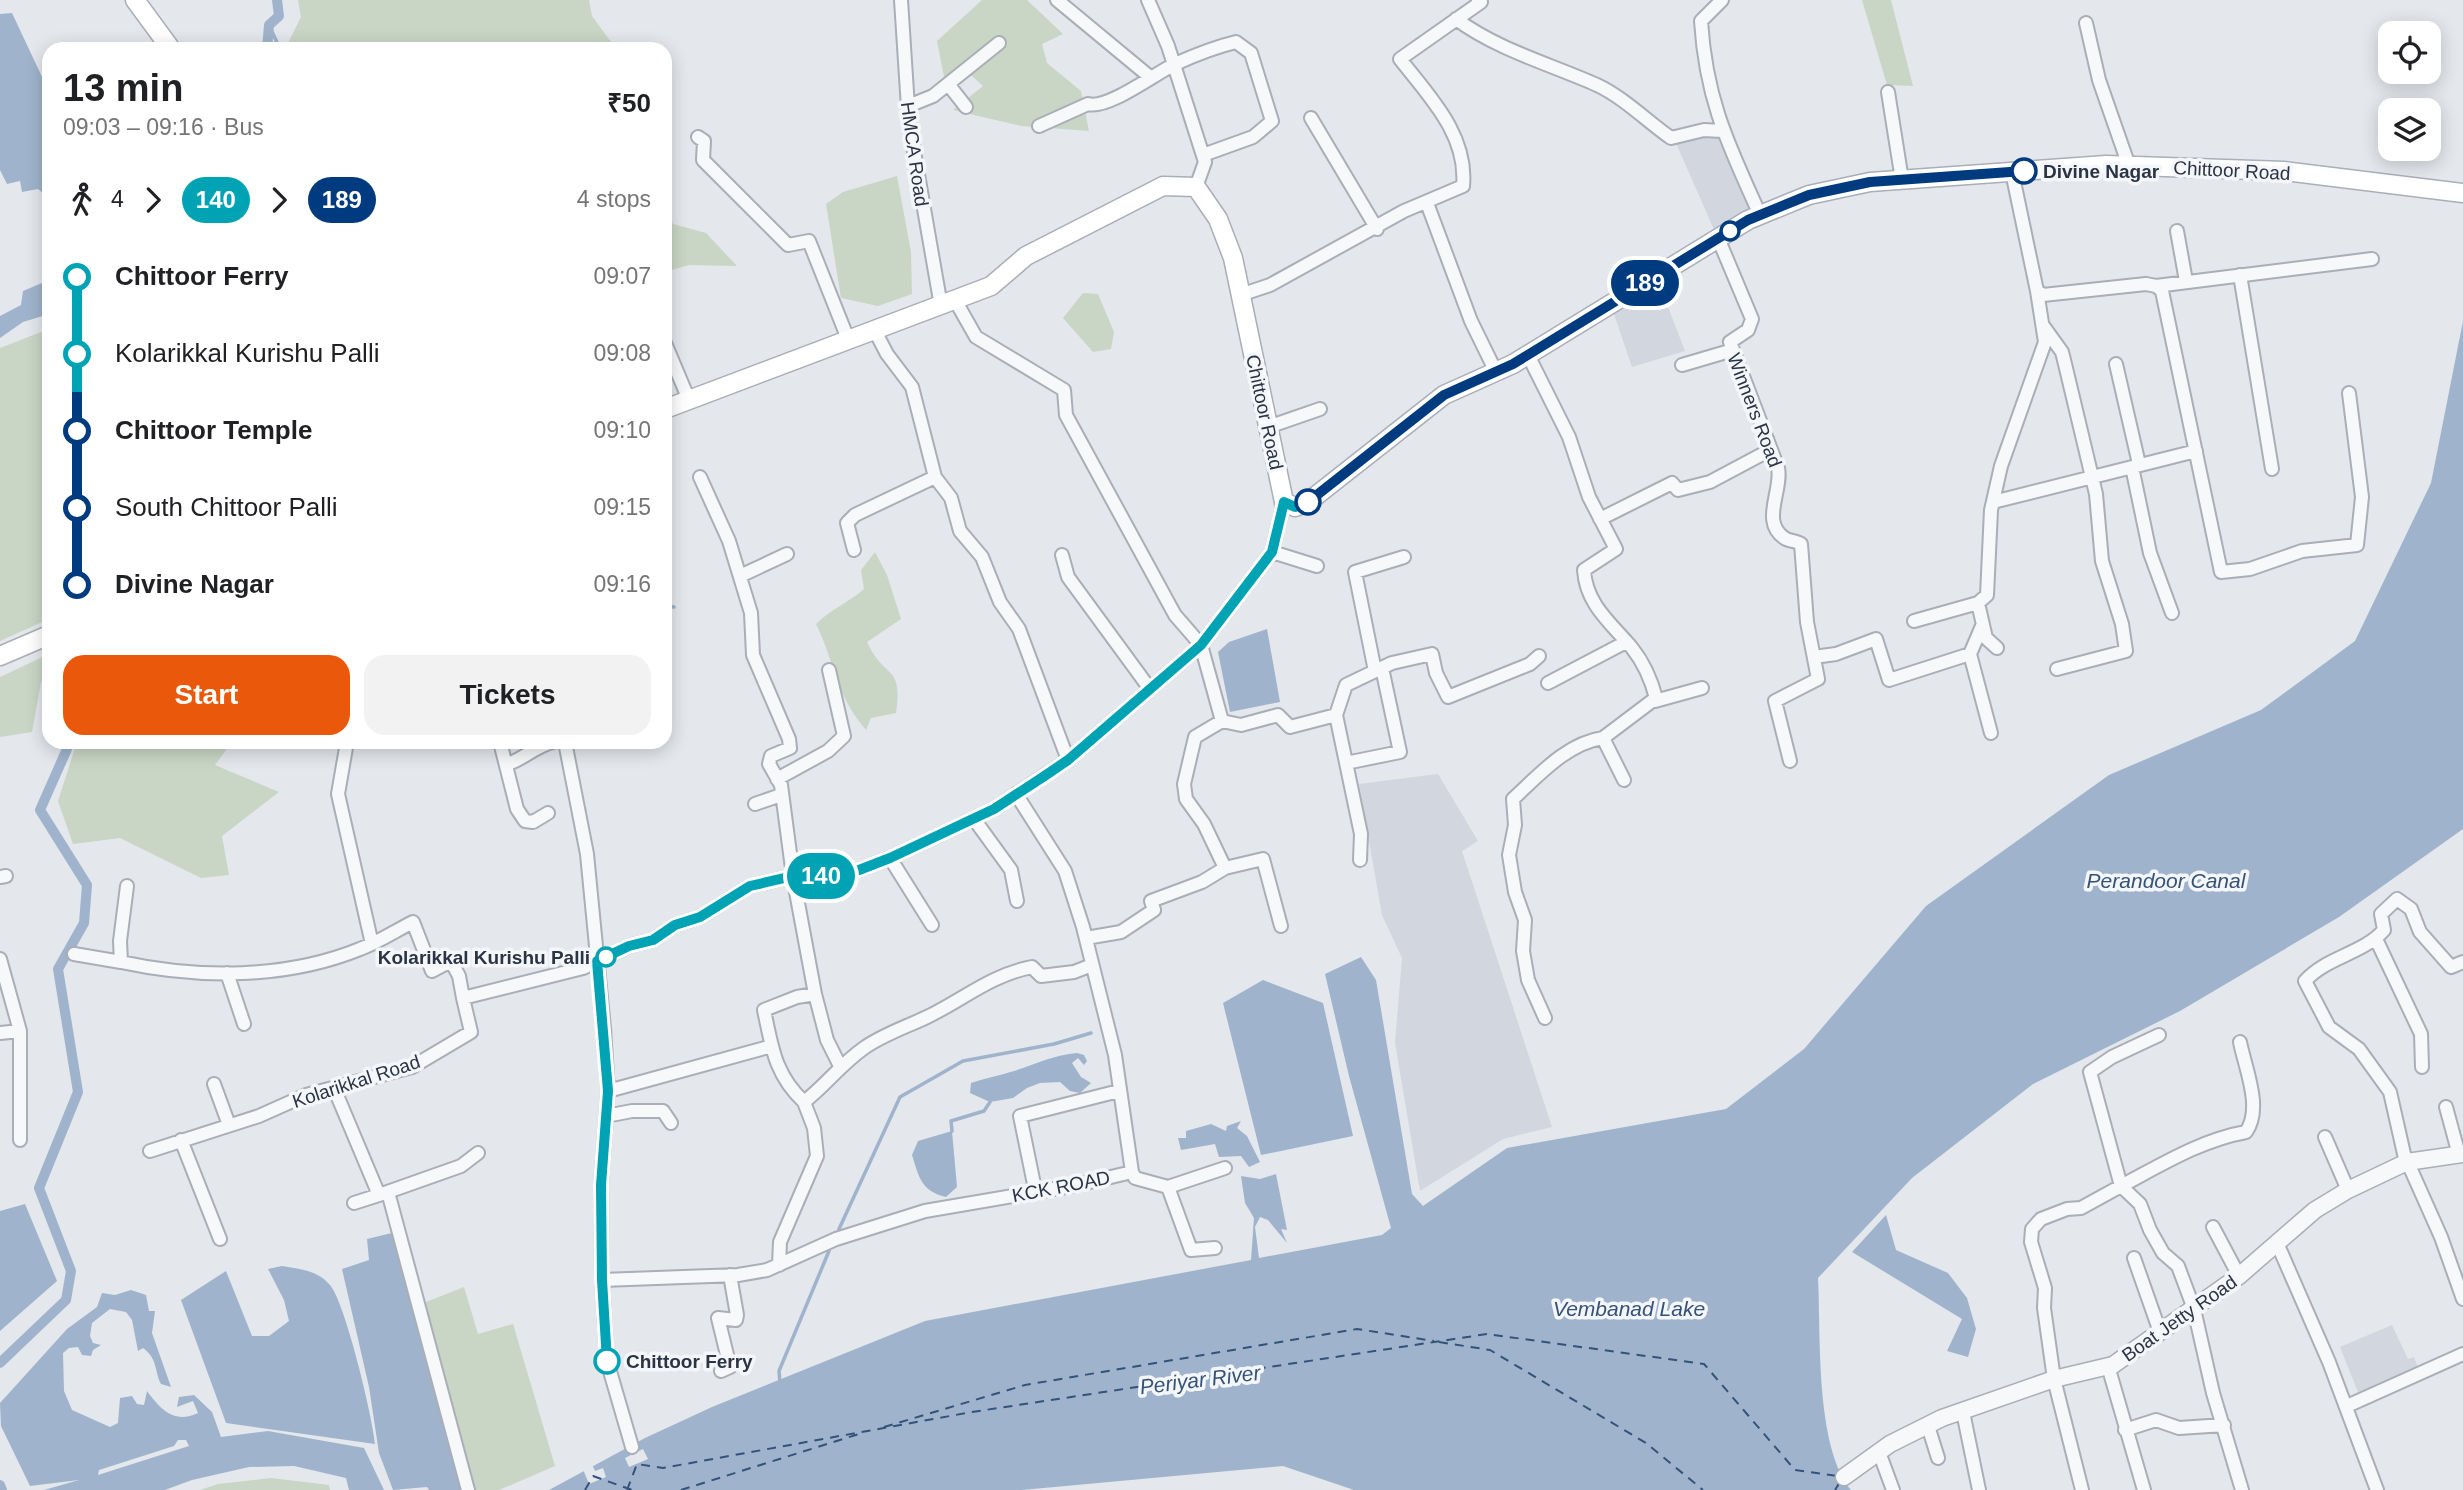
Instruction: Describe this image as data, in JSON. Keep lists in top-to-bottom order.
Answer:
{
  "streets": {
    "main road": ["Chittoor Road"],
    "street": [
      "HMCA Road",
      "Winners Road",
      "Kolarikkal Road",
      "KCK ROAD",
      "Boat Jetty Road"
    ]
  },
  "crossings": [
    ["Chittoor Road", "Winners Road"]
  ],
  "water": ["Perandoor Canal", "Vembanad Lake", "Periyar River"],
  "places": ["Divine Nagar", "Kolarikkal Kurishu Palli", "Chittoor Ferry"],
  "lines": ["bus line 189", "bus line 140"],
  "page": {
    "on_map": ["140", "189"],
    "heading": ["13 min", "09:03 – 09:16 · Bus", "₹50"],
    "legs": [
      "4",
      "140",
      "189",
      "4 stops"
    ],
    "list": [
      {
        "name": "Chittoor Ferry",
        "value": "09:07"
      },
      {
        "name": "Kolarikkal Kurishu Palli",
        "value": "09:08"
      },
      {
        "name": "Chittoor Temple",
        "value": "09:10"
      },
      {
        "name": "South Chittoor Palli",
        "value": "09:15"
      },
      {
        "name": "Divine Nagar",
        "value": "09:16"
      }
    ],
    "buttons": ["Start", "Tickets"]
  }
}
